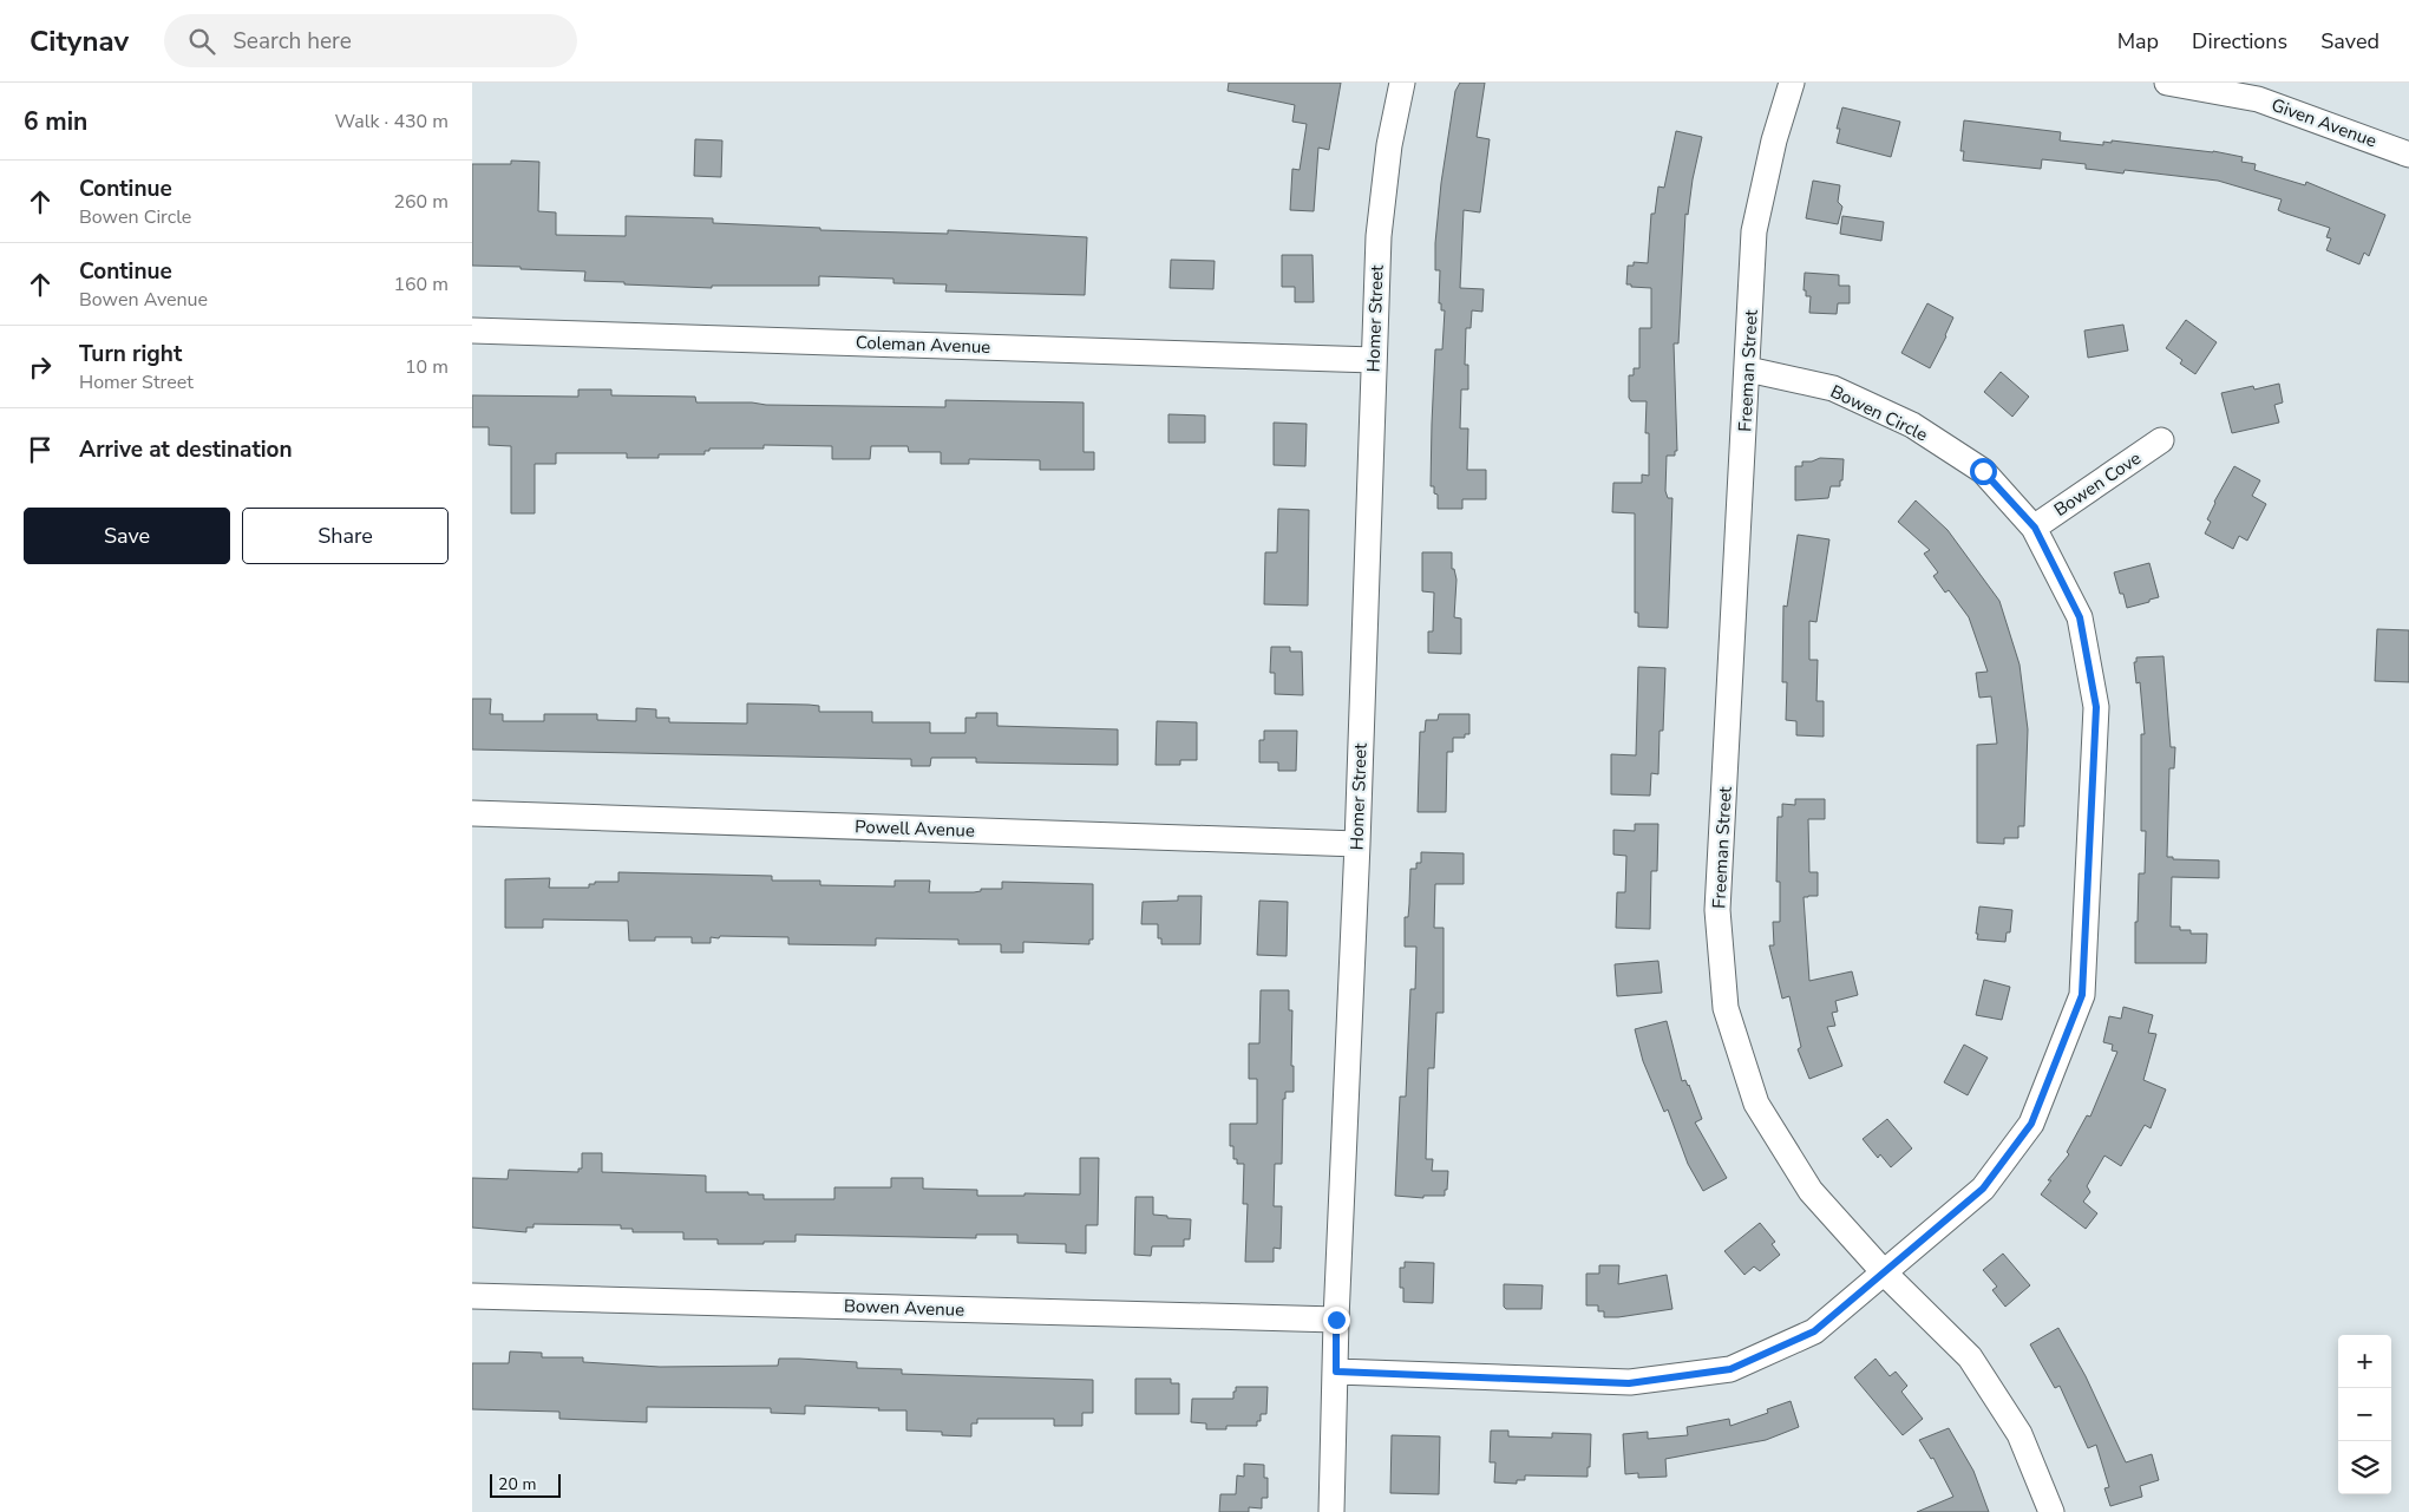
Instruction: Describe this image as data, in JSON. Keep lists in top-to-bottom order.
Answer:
{
  "streets": {
    "street": [
      "Given Avenue",
      "Homer Street",
      "Coleman Avenue",
      "Freeman Street",
      "Bowen Circle",
      "Bowen Cove",
      "Powell Avenue",
      "Bowen Avenue"
    ]
  },
  "crossings": [
    ["Homer Street", "Coleman Avenue"],
    ["Homer Street", "Powell Avenue"],
    ["Homer Street", "Bowen Avenue"],
    ["Freeman Street", "Bowen Circle"],
    ["Bowen Circle", "Bowen Cove"]
  ],
  "scale_bar": "20 m",
  "page": {
    "header": "Citynav",
    "search": "Search here",
    "nav": ["Map", "Directions", "Saved"],
    "heading": ["6 min", "Walk · 430 m"],
    "list": [
      ["Continue", "Bowen Circle", "260 m"],
      ["Continue", "Bowen Avenue", "160 m"],
      ["Turn right", "Homer Street", "10 m"],
      "Arrive at destination"
    ],
    "buttons": ["Save", "Share"],
    "map_buttons": ["+", "−"],
    "scale": "20 m"
  }
}
